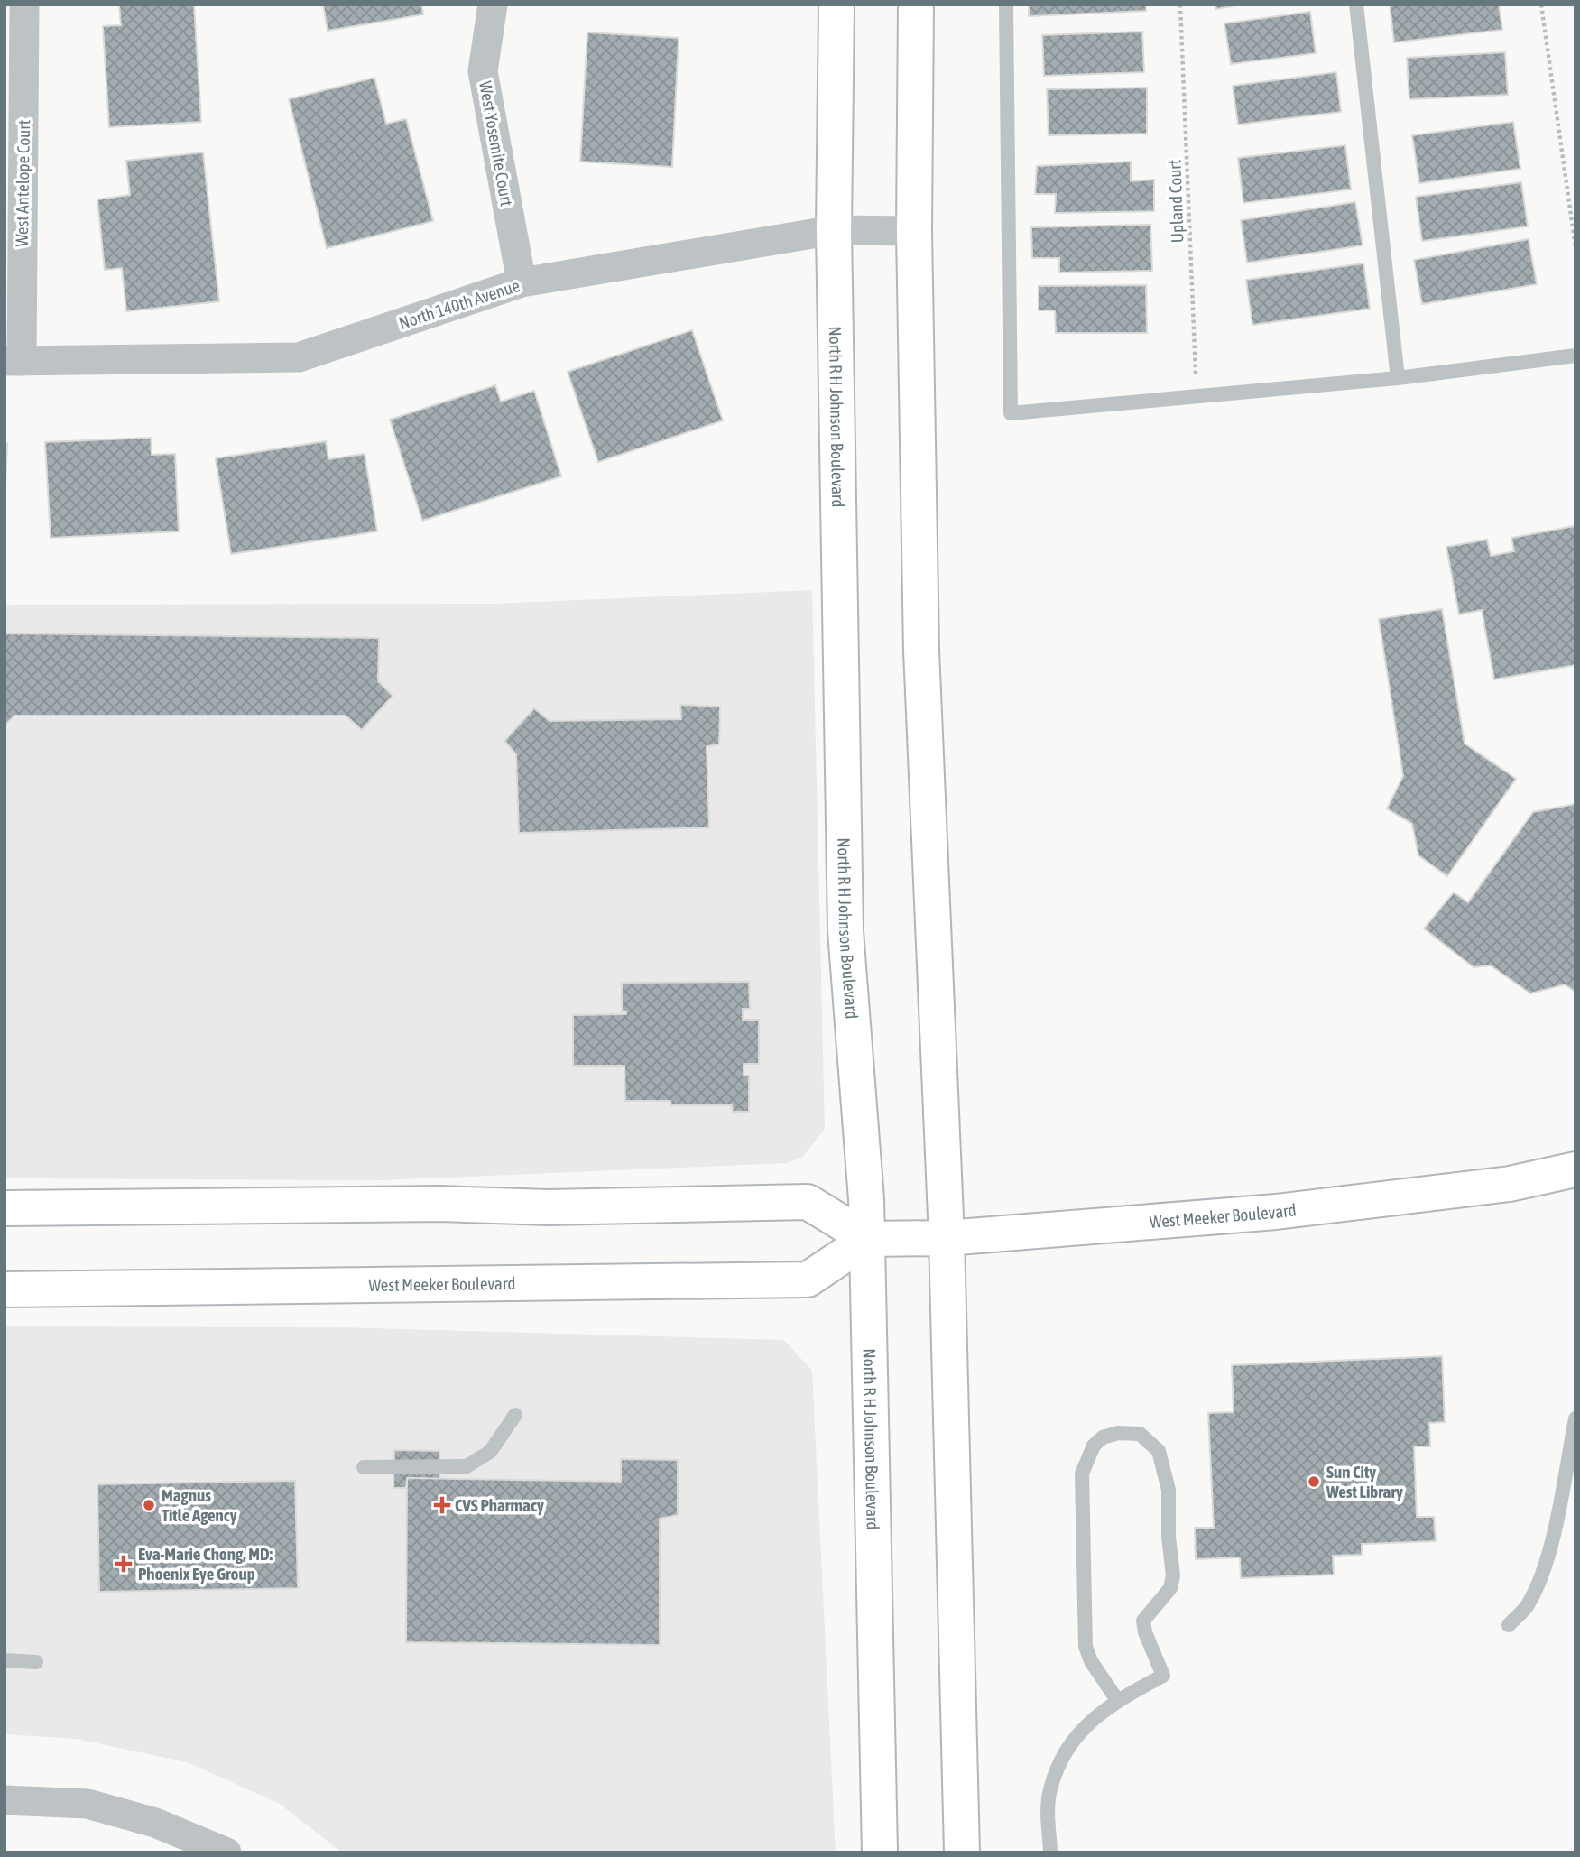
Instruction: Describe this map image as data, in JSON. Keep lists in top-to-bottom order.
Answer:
{
  "streets": {
    "main road": ["North R H Johnson Boulevard", "West Meeker Boulevard"],
    "street": ["West Yosemite Court", "West Antelope Court", "North 140th Avenue"],
    "path": ["Upland Court"]
  },
  "crossings": [
    ["West Yosemite Court", "North 140th Avenue"],
    ["West Antelope Court", "North 140th Avenue"],
    ["North 140th Avenue", "North R H Johnson Boulevard"],
    ["North R H Johnson Boulevard", "West Meeker Boulevard"]
  ],
  "places": {
    "other": ["Sun City West Library", "Magnus Title Agency"],
    "health": ["CVS Pharmacy", "Eva-Marie Chong, MD: Phoenix Eye Group"]
  }
}
